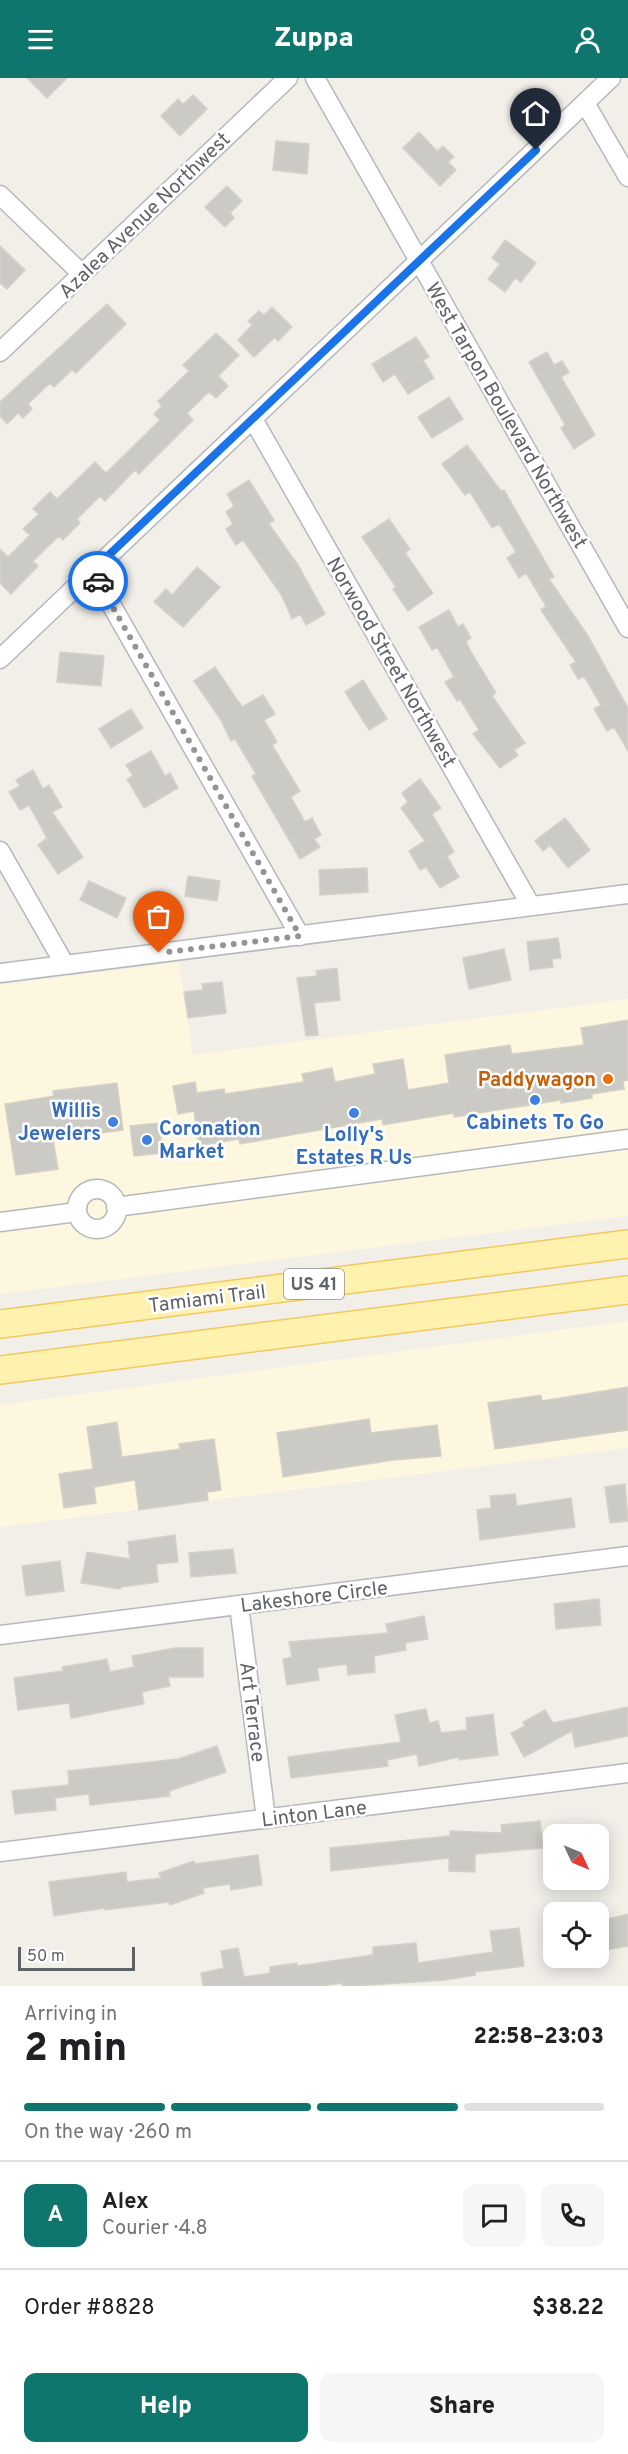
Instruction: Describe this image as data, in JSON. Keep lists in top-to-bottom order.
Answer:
{
  "streets": {
    "main road": ["US 41", "Tamiami Trail"],
    "street": [
      "Azalea Avenue Northwest",
      "West Tarpon Boulevard Northwest",
      "Norwood Street Northwest",
      "Lakeshore Circle",
      "Art Terrace",
      "Linton Lane"
    ]
  },
  "crossings": [
    ["Lakeshore Circle", "Art Terrace"],
    ["Art Terrace", "Linton Lane"]
  ],
  "places": [
    "Paddywagon",
    "Cabinets To Go",
    "Lolly's Estates R Us",
    "Willis Jewelers",
    "Coronation Market"
  ],
  "scale_bar": "50 m",
  "north": "bottom right",
  "page": {
    "header": "Zuppa",
    "scale": "50 m",
    "heading": ["2 min", "Arriving in", "22:58–23:03"],
    "panel": [
      "Alex",
      "Courier · 4.8",
      "Order #8828",
      "$38.22"
    ],
    "bar": "On the way · 260 m",
    "round": "A",
    "buttons": ["Help", "Share"]
  }
}
